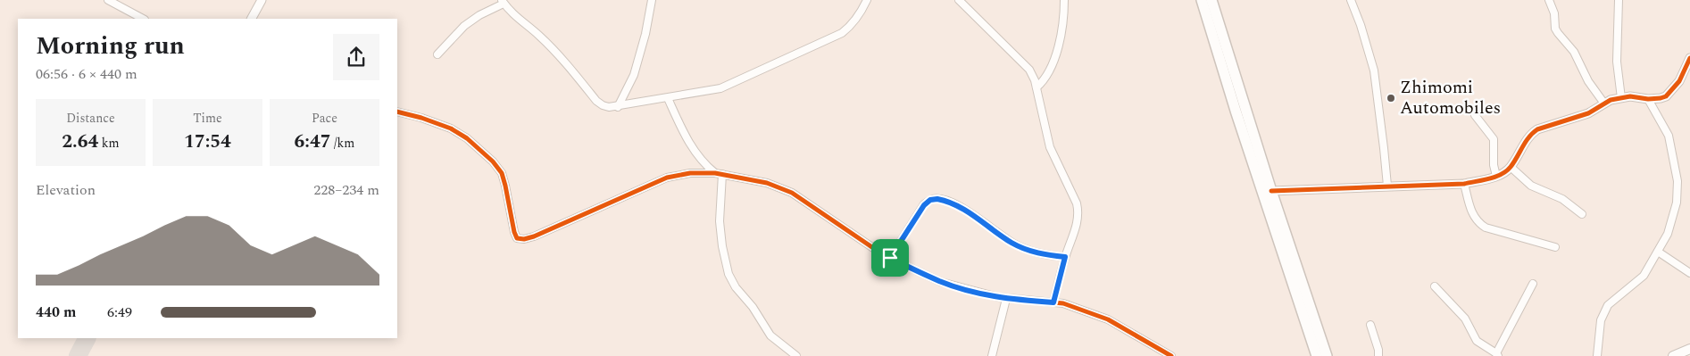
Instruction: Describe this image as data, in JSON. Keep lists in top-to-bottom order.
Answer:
{
  "places": ["Zhimomi Automobiles"],
  "page": {
    "heading": ["Morning run", "06:56 · 6 × 440 m"],
    "stats": [
      ["Distance", "2.64 km"],
      ["Time", "17:54"],
      ["Pace", "6:47 /km"]
    ],
    "chart": ["Elevation", "228–234 m"],
    "list": [
      {
        "name": "440 m",
        "note": "6:49"
      }
    ]
  }
}
